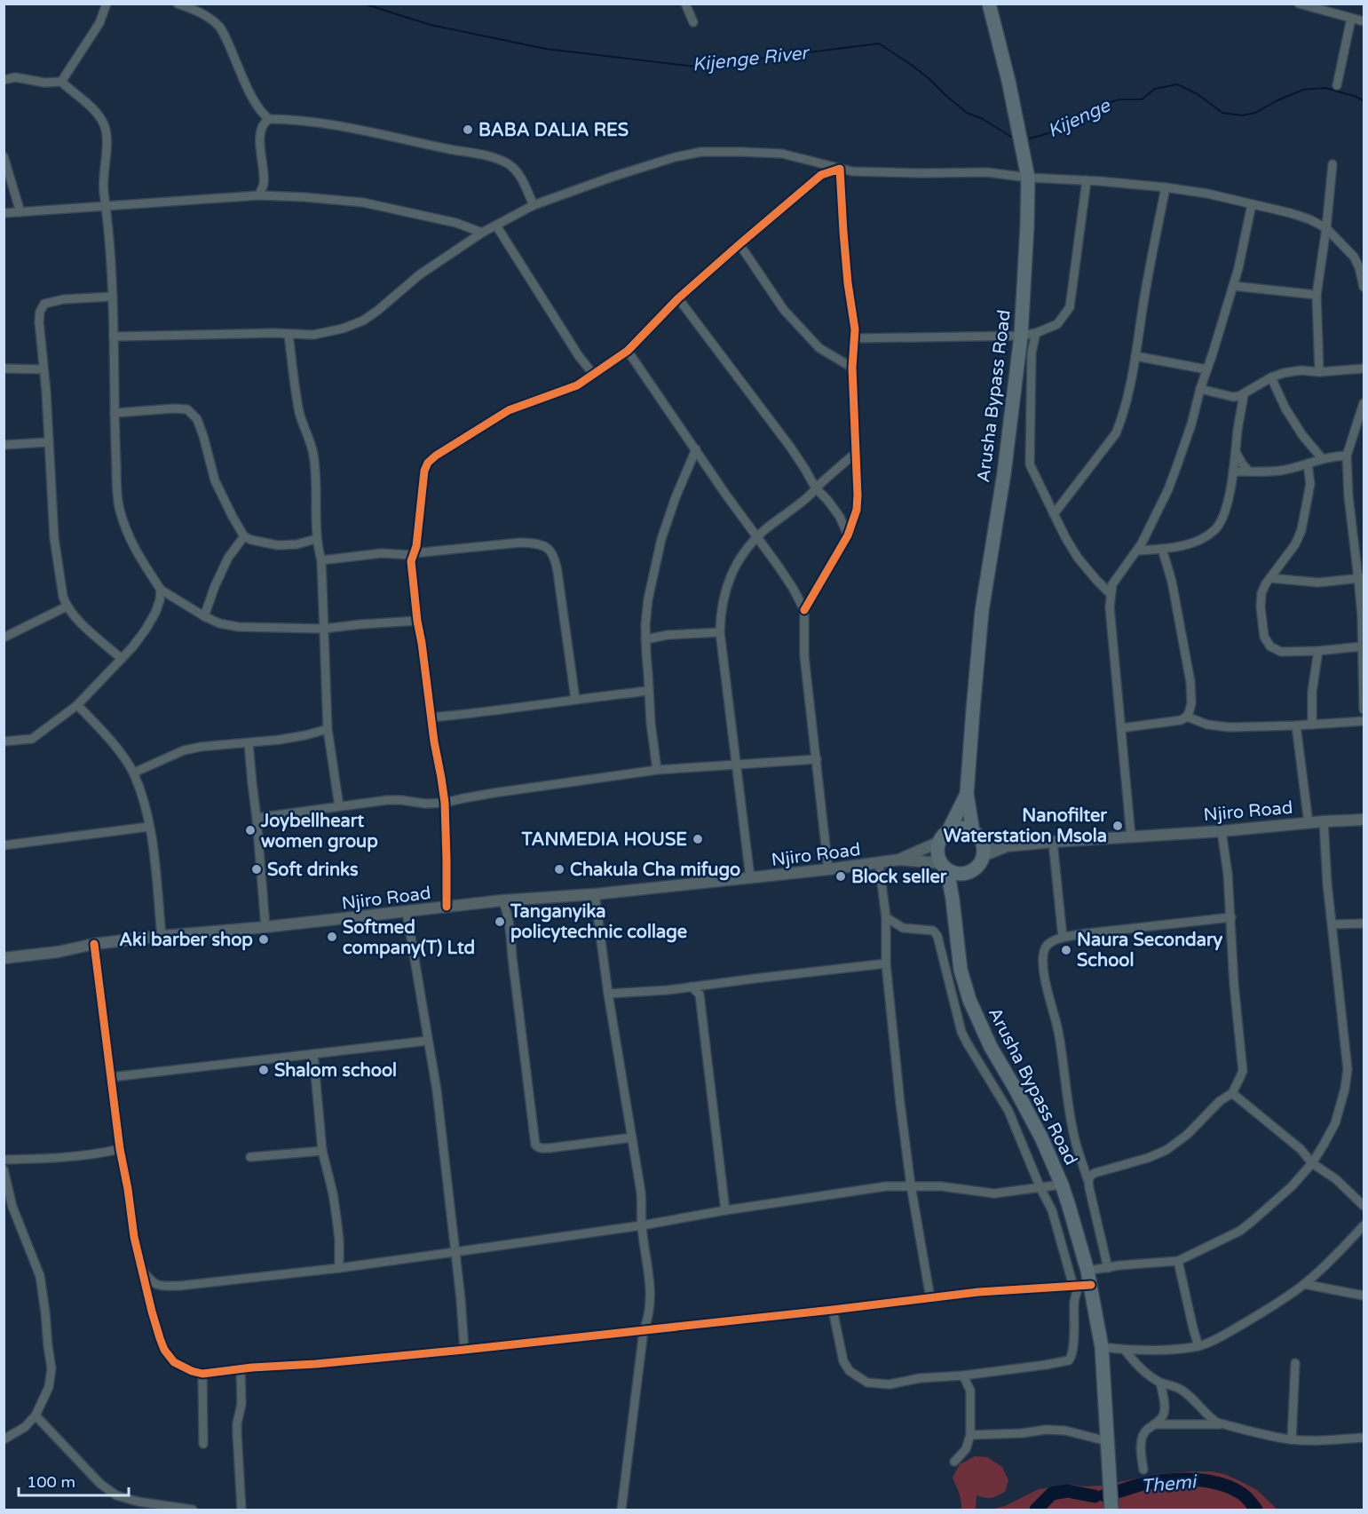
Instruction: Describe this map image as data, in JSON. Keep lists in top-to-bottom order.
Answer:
{
  "streets": {
    "main road": ["Arusha Bypass Road"],
    "street": ["Njiro Road"]
  },
  "crossings": [
    ["Arusha Bypass Road", "Njiro Road"]
  ],
  "water": ["Kijenge River", "Kijenge", "Themi"],
  "places": [
    "BABA DALIA RES",
    "Nanofilter Waterstation Msola",
    "Joybellheart women group",
    "TANMEDIA HOUSE",
    "Soft drinks",
    "Chakula Cha mifugo",
    "Block seller",
    "Tanganyika policytechnic collage",
    "Softmed company(T) Ltd",
    "Aki barber shop",
    "Naura Secondary School",
    "Shalom school"
  ],
  "scale_bar": "100 m"
}
